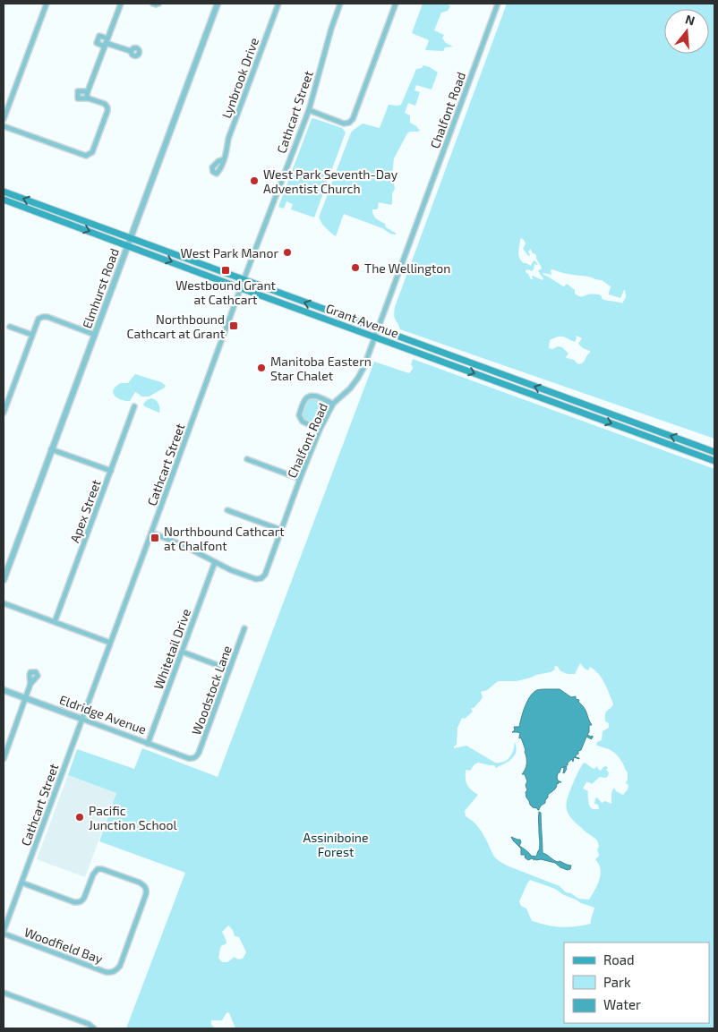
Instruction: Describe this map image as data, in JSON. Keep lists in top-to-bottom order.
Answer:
{
  "streets": {
    "main road": ["Grant Avenue"],
    "street": [
      "Lynbrook Drive",
      "Chalfont Road",
      "Cathcart Street",
      "Elmhurst Road",
      "Apex Street",
      "Whitetail Drive",
      "Woodstock Lane",
      "Eldridge Avenue",
      "Woodfield Bay"
    ]
  },
  "crossings": [
    ["Chalfont Road", "Cathcart Street"],
    ["Chalfont Road", "Grant Avenue"],
    ["Chalfont Road", "Whitetail Drive"],
    ["Cathcart Street", "Grant Avenue"],
    ["Cathcart Street", "Eldridge Avenue"],
    ["Cathcart Street", "Woodfield Bay"],
    ["Elmhurst Road", "Grant Avenue"],
    ["Whitetail Drive", "Eldridge Avenue"],
    ["Woodstock Lane", "Eldridge Avenue"]
  ],
  "parks": ["Assiniboine Forest"],
  "places": {
    "other": [
      "West Park Seventh-Day Adventist Church",
      "West Park Manor",
      "The Wellington",
      "Manitoba Eastern Star Chalet",
      "Pacific Junction School"
    ],
    "transit": ["Westbound Grant at Cathcart", "Northbound Cathcart at Grant", "Northbound Cathcart at Chalfont"]
  },
  "legend": ["Road", "Park", "Water"],
  "north": "top"
}
